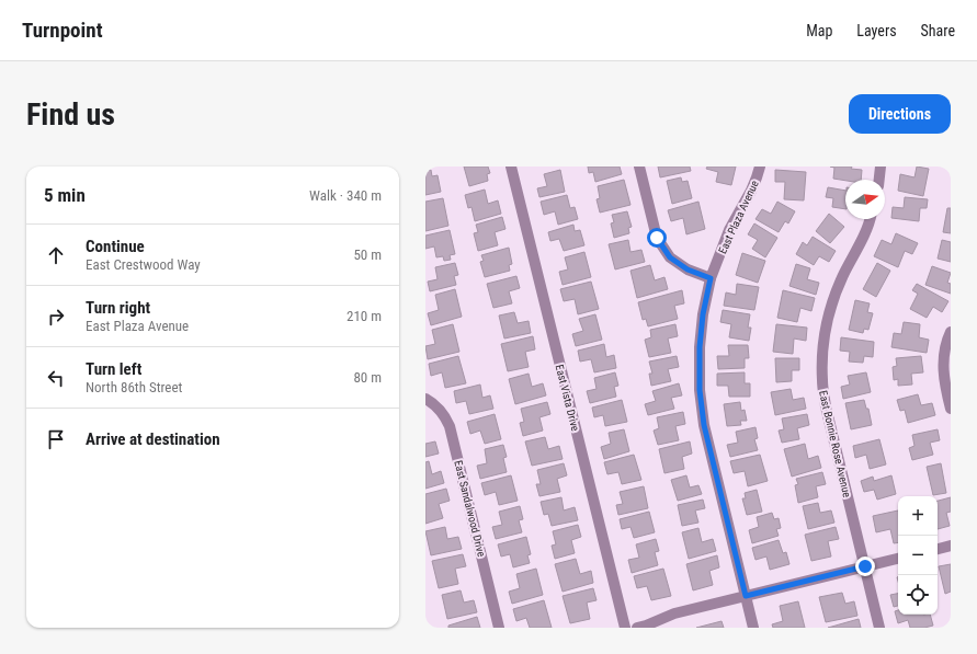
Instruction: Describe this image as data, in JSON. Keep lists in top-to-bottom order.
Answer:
{
  "streets": {
    "street": [
      "East Plaza Avenue",
      "East Vista Drive",
      "East Bonnie Rose Avenue",
      "East Sandalwood Drive"
    ]
  },
  "north": "right",
  "page": {
    "header": "Turnpoint",
    "nav": ["Map", "Layers", "Share"],
    "buttons": "Directions",
    "title": "Find us",
    "heading": ["5 min", "Walk · 340 m"],
    "list": [
      ["Continue", "East Crestwood Way", "50 m"],
      ["Turn right", "East Plaza Avenue", "210 m"],
      ["Turn left", "North 86th Street", "80 m"],
      "Arrive at destination"
    ],
    "map_buttons": ["+", "−"]
  }
}
